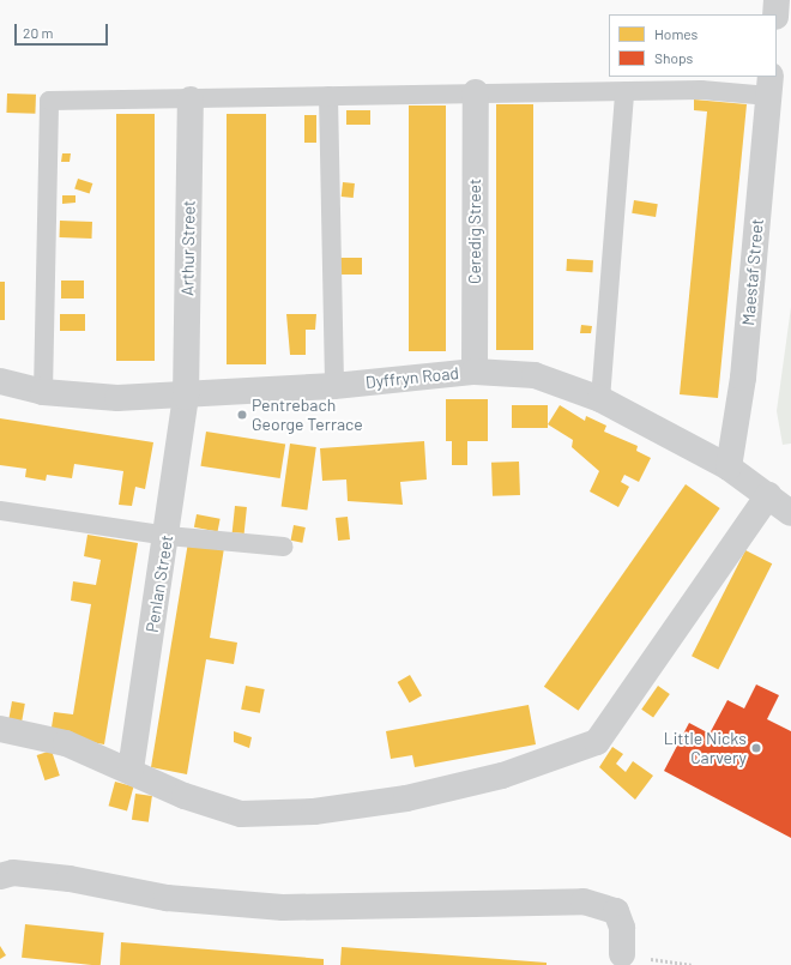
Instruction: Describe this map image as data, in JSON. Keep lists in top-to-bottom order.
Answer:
{
  "streets": {
    "street": [
      "Ceredig Street",
      "Arthur Street",
      "Maestaf Street",
      "Dyffryn Road",
      "Penlan Street"
    ]
  },
  "crossings": [
    ["Ceredig Street", "Dyffryn Road"],
    ["Arthur Street", "Dyffryn Road"],
    ["Arthur Street", "Penlan Street"],
    ["Maestaf Street", "Dyffryn Road"],
    ["Dyffryn Road", "Penlan Street"]
  ],
  "places": ["Pentrebach George Terrace", "Little Nicks Carvery"],
  "legend": ["Homes", "Shops"],
  "scale_bar": "20 m"
}
